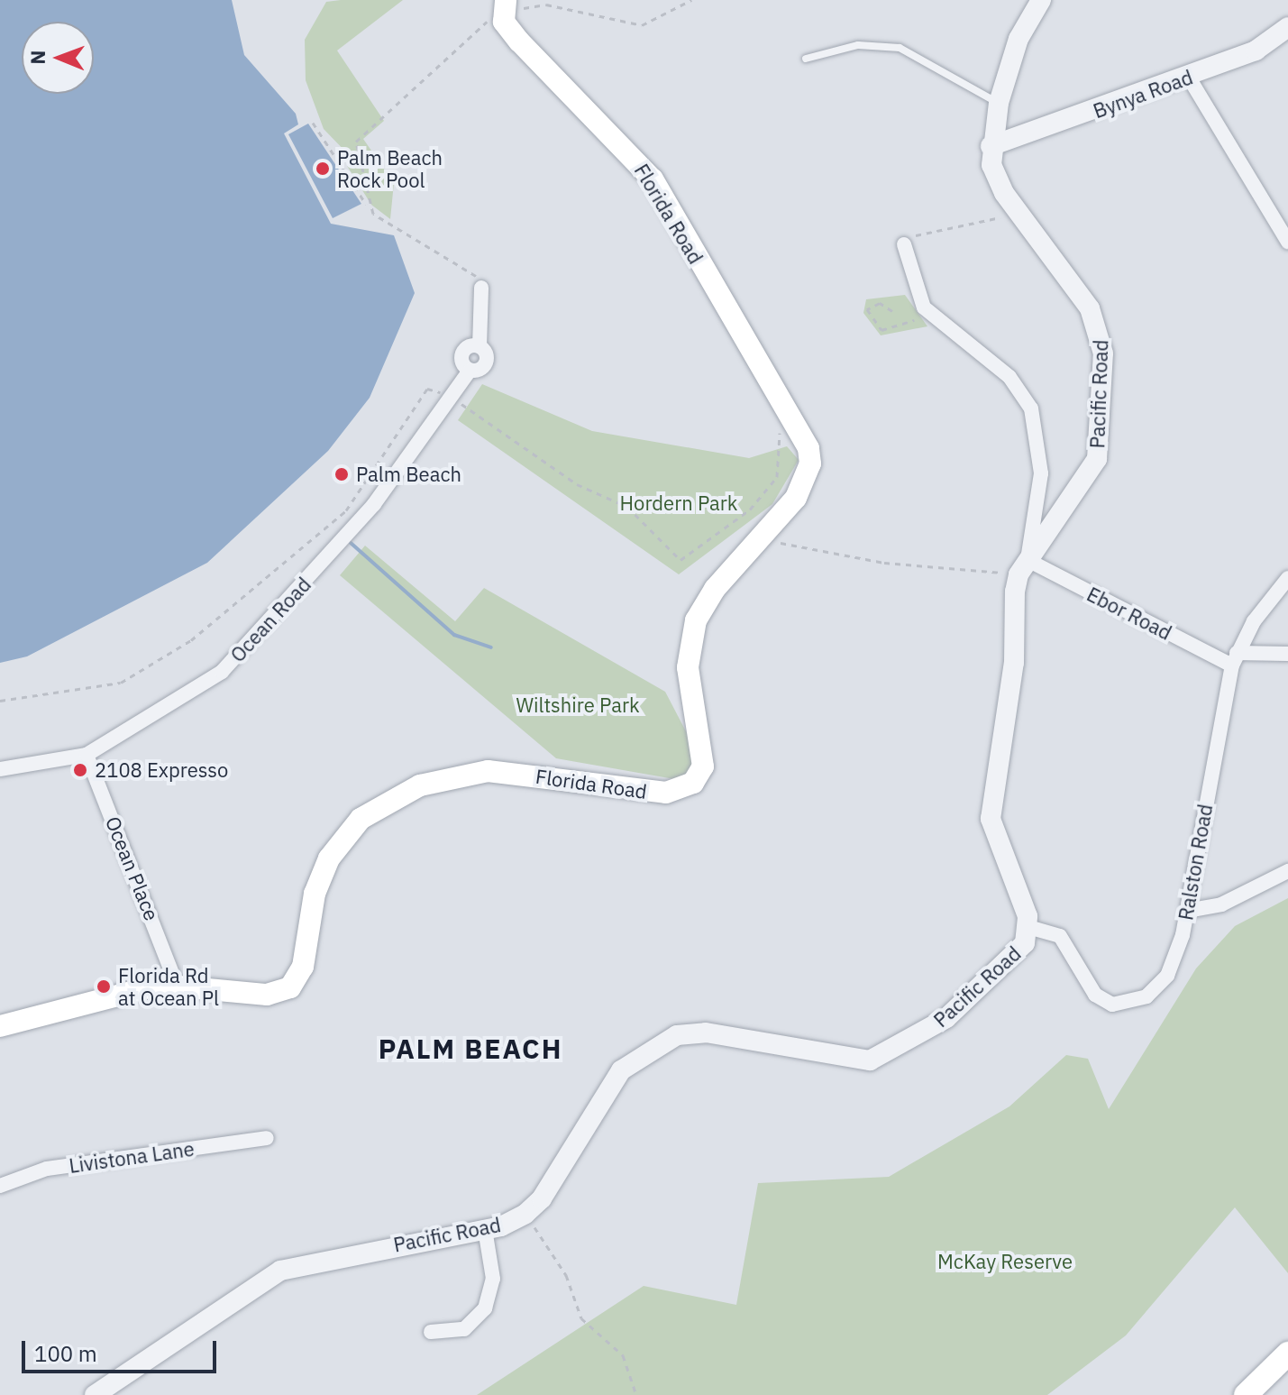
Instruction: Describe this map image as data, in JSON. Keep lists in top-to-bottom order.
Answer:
{
  "streets": {
    "main road": ["Florida Road"],
    "street": [
      "Bynya Road",
      "Pacific Road",
      "Ebor Road",
      "Ocean Road",
      "Ralston Road",
      "Ocean Place",
      "Livistona Lane"
    ]
  },
  "crossings": [
    ["Bynya Road", "Pacific Road"],
    ["Florida Road", "Ocean Place"],
    ["Pacific Road", "Ebor Road"],
    ["Pacific Road", "Ralston Road"],
    ["Ebor Road", "Ralston Road"],
    ["Ocean Road", "Ocean Place"]
  ],
  "districts": ["PALM BEACH"],
  "parks": ["Hordern Park", "Wiltshire Park", "McKay Reserve"],
  "places": [
    "Palm Beach Rock Pool",
    "Palm Beach",
    "2108 Expresso",
    "Florida Rd at Ocean Pl"
  ],
  "scale_bar": "100 m",
  "north": "left"
}
